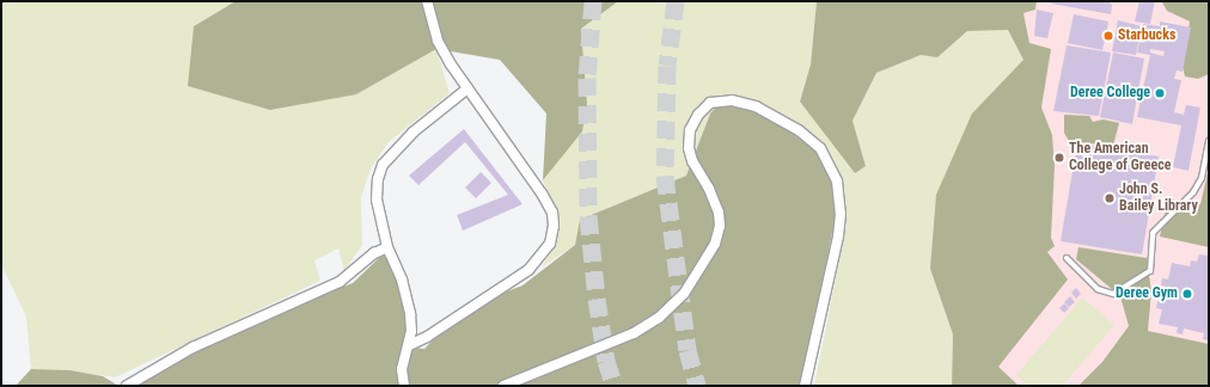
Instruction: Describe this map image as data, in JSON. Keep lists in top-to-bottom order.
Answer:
{
  "places": [
    "Starbucks",
    "Deree College",
    "The American College of Greece",
    "John S. Bailey Library",
    "Deree Gym"
  ]
}
